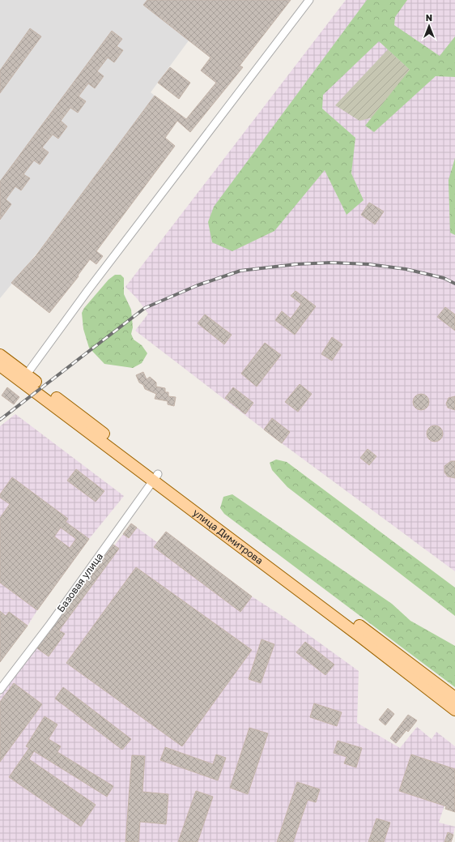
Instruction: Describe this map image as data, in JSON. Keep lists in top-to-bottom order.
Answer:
{
  "streets": {
    "main road": ["улица Димитрова"],
    "street": ["Базовая улица"]
  },
  "crossings": [
    ["улица Димитрова", "Базовая улица"]
  ],
  "north": "top"
}
